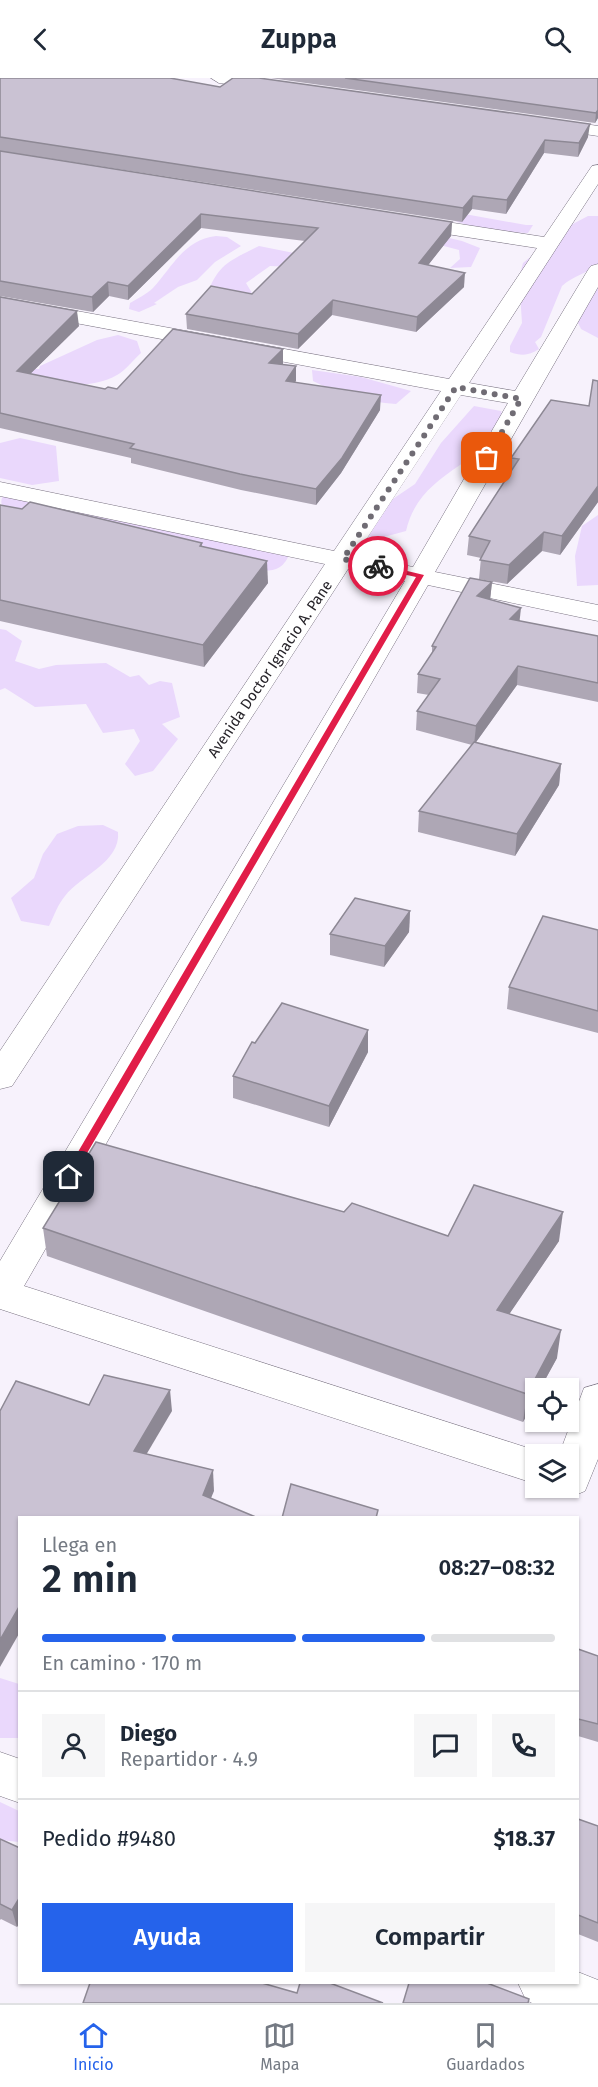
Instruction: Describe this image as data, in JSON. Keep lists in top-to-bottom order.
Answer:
{
  "streets": {
    "street": ["Avenida Doctor Ignacio A. Pane"]
  },
  "page": {
    "header": "Zuppa",
    "heading": ["2 min", "Llega en", "08:27–08:32"],
    "panel": [
      "Diego",
      "Repartidor · 4.9",
      "Pedido #9480",
      "$18.37"
    ],
    "bar": "En camino · 170 m",
    "buttons": ["Ayuda", "Compartir"],
    "tabs": ["Inicio", "Mapa", "Guardados"]
  }
}
